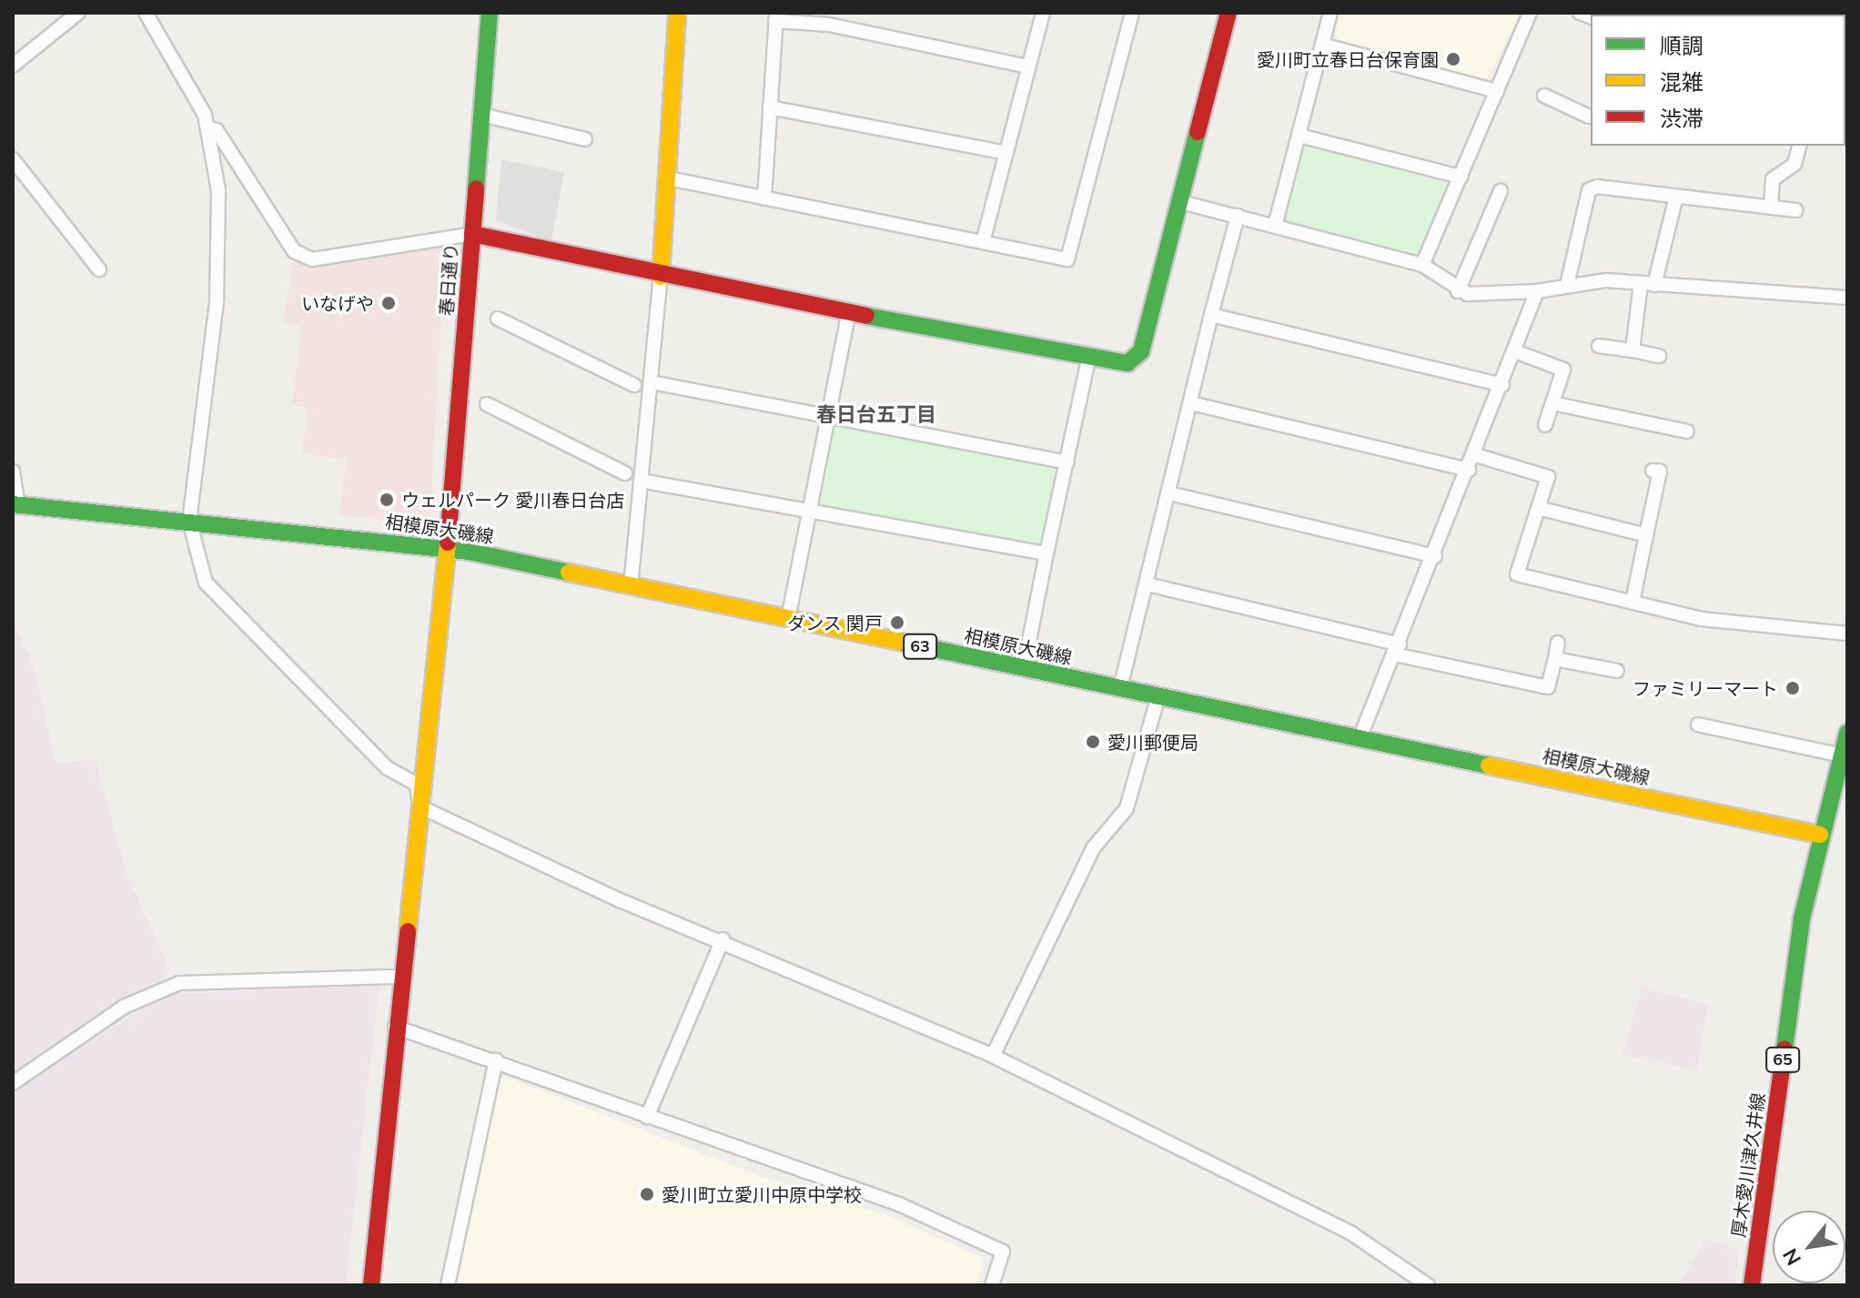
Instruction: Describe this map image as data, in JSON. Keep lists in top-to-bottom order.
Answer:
{
  "streets": {
    "street": [
      "春日通り",
      "相模原大磯線",
      "63",
      "65",
      "厚木愛川津久井線"
    ]
  },
  "crossings": [
    ["春日通り", "相模原大磯線"],
    ["相模原大磯線", "厚木愛川津久井線"]
  ],
  "districts": ["春日台五丁目"],
  "places": [
    "愛川町立春日台保育園",
    "いなげや",
    "ウェルパーク 愛川春日台店",
    "ダンス 関戸",
    "ファミリーマート",
    "愛川郵便局",
    "愛川町立愛川中原中学校"
  ],
  "legend": ["順調", "混雑", "渋滞"],
  "north": "bottom left"
}
